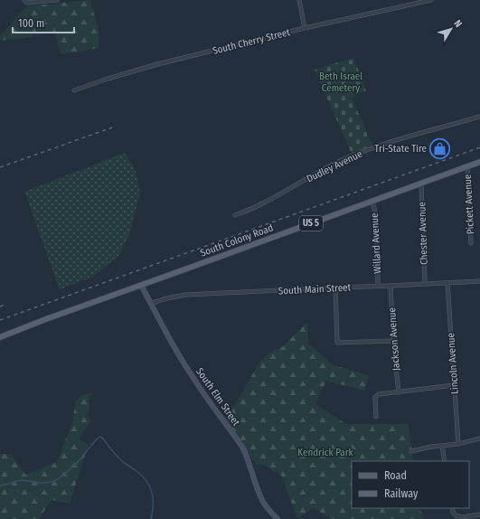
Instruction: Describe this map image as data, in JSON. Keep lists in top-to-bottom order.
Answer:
{
  "streets": {
    "main road": ["US 5", "South Colony Road", "South Elm Street"],
    "street": [
      "South Cherry Street",
      "Dudley Avenue",
      "Pickett Avenue",
      "Chester Avenue",
      "Willard Avenue",
      "South Main Street",
      "Jackson Avenue",
      "Lincoln Avenue"
    ]
  },
  "crossings": [
    ["Pickett Avenue", "South Colony Road"],
    ["Chester Avenue", "South Colony Road"],
    ["Chester Avenue", "South Main Street"],
    ["South Colony Road", "Willard Avenue"],
    ["South Colony Road", "South Elm Street"],
    ["Willard Avenue", "South Main Street"],
    ["South Main Street", "Jackson Avenue"],
    ["South Main Street", "Lincoln Avenue"],
    ["South Main Street", "South Elm Street"]
  ],
  "parks": ["Beth Israel Cemetery", "Kendrick Park"],
  "places": {
    "shop": ["Tri-State Tire"]
  },
  "legend": ["Road", "Railway"],
  "scale_bar": "100 m",
  "north": "top right"
}
